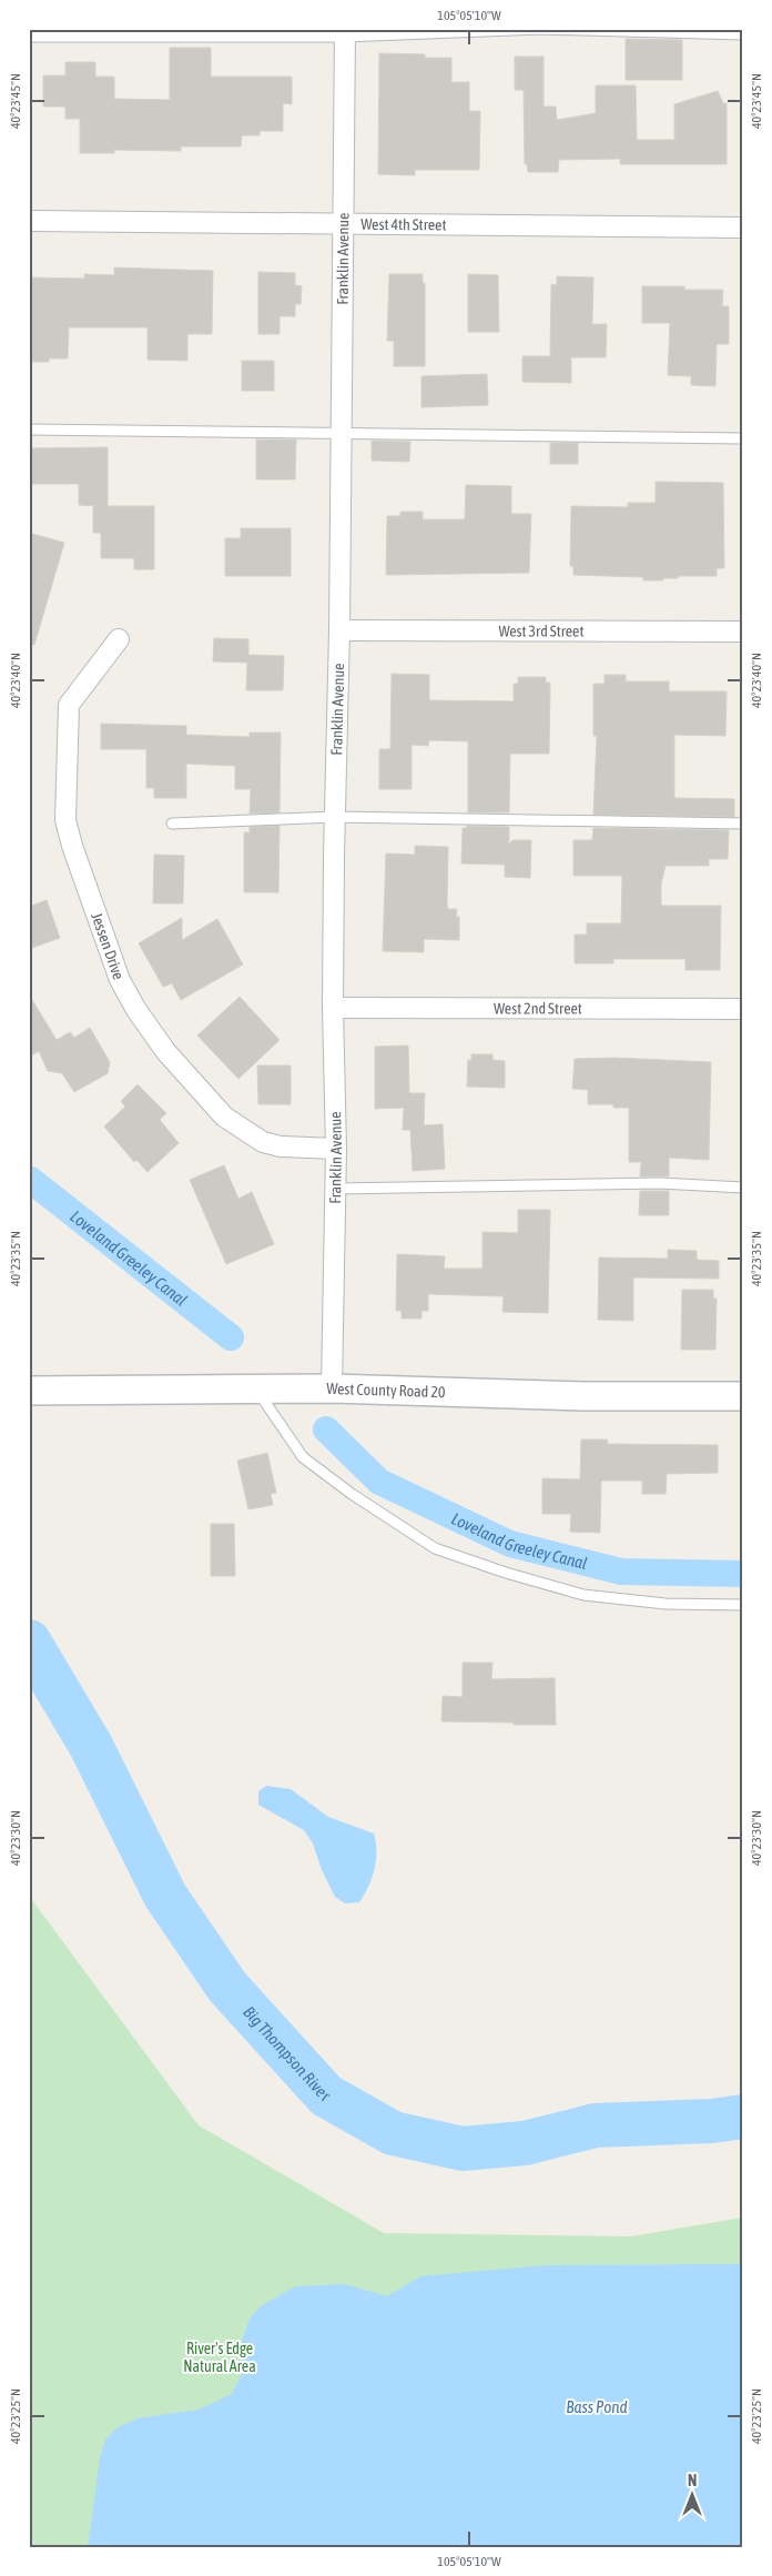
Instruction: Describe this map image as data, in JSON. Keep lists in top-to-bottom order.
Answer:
{
  "streets": {
    "main road": ["West County Road 20"],
    "street": [
      "West 4th Street",
      "Franklin Avenue",
      "West 3rd Street",
      "Jessen Drive",
      "West 2nd Street"
    ]
  },
  "crossings": [
    ["West 4th Street", "Franklin Avenue"],
    ["Franklin Avenue", "West 3rd Street"],
    ["Franklin Avenue", "Jessen Drive"],
    ["Franklin Avenue", "West 2nd Street"],
    ["Franklin Avenue", "West County Road 20"]
  ],
  "water": ["Loveland Greeley Canal", "Big Thompson River", "Bass Pond"],
  "parks": ["River's Edge Natural Area"],
  "north": "top",
  "coordinates": [
    "105°05'10\"W",
    "40°23'45\"N",
    "40°23'40\"N",
    "40°23'35\"N",
    "40°23'30\"N",
    "40°23'25\"N"
  ]
}
